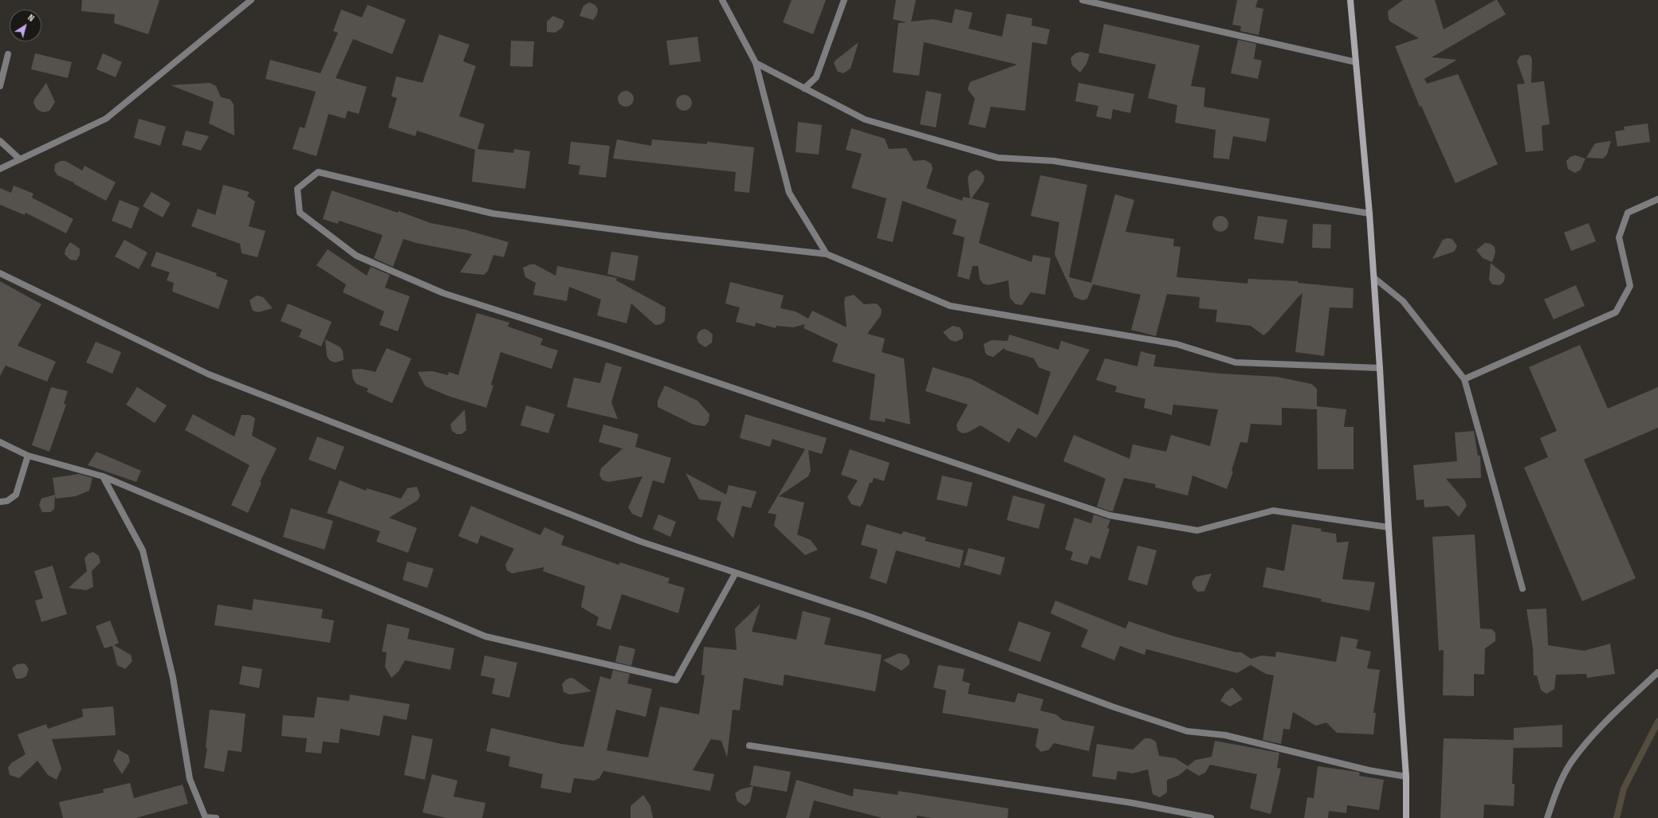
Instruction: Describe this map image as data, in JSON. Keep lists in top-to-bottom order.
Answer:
{
  "north": "top right"
}
